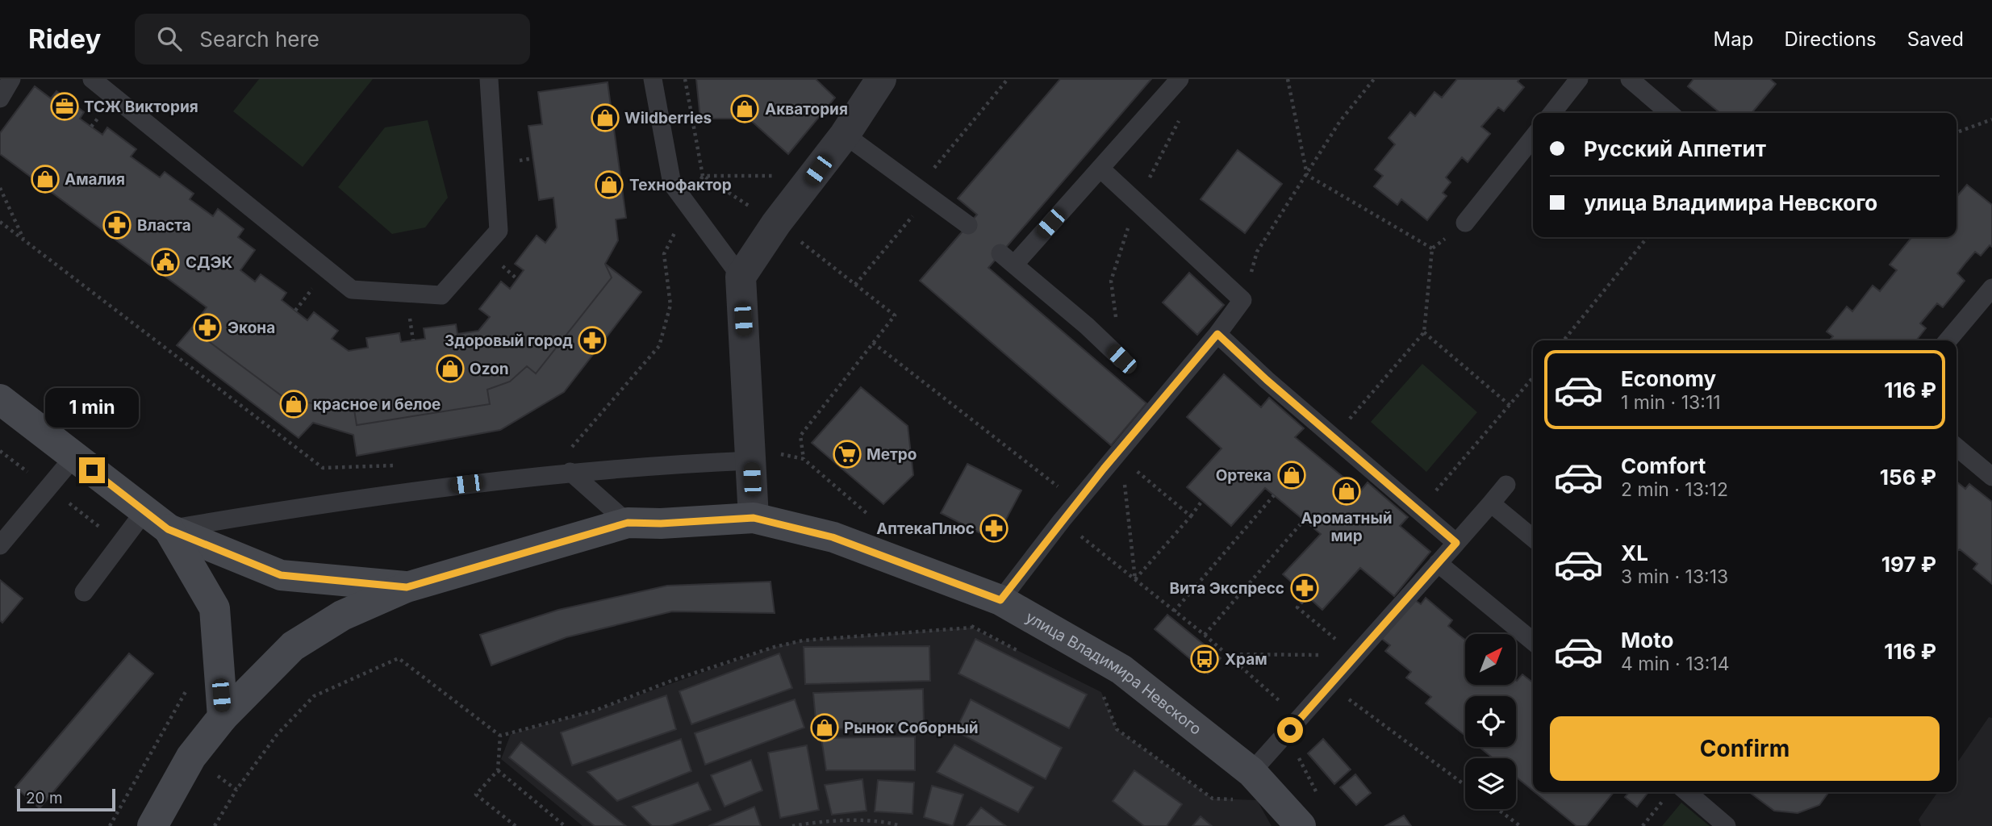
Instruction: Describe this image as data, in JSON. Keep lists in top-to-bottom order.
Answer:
{
  "streets": {
    "street": ["улица Владимира Невского"]
  },
  "places": {
    "office": ["ТСЖ Виктория"],
    "shop": [
      "Акватория",
      "Wildberries",
      "Амалия",
      "Технофактор",
      "Ozon",
      "красное и белое",
      "Ортека",
      "Ароматный мир",
      "Рынок Соборный"
    ],
    "pharmacy": [
      "Власта",
      "Экона",
      "Здоровый город",
      "АптекаПлюс",
      "Вита Экспресс"
    ],
    "public building": ["СДЭК"],
    "supermarket": ["Метро"],
    "bus stop": ["Храм"]
  },
  "scale_bar": "20 m",
  "north": "top right",
  "page": {
    "header": "Ridey",
    "search": "Search here",
    "nav": ["Map", "Directions", "Saved"],
    "banner": ["Русский Аппетит", "улица Владимира Невского"],
    "list": [
      {
        "name": "Economy",
        "note": "1 min · 13:11",
        "value": "116 ₽"
      },
      {
        "name": "Comfort",
        "note": "2 min · 13:12",
        "value": "156 ₽"
      },
      {
        "name": "XL",
        "note": "3 min · 13:13",
        "value": "197 ₽"
      },
      {
        "name": "Moto",
        "note": "4 min · 13:14",
        "value": "116 ₽"
      }
    ],
    "bubble": "1 min",
    "buttons": "Confirm",
    "scale": "20 m"
  }
}
